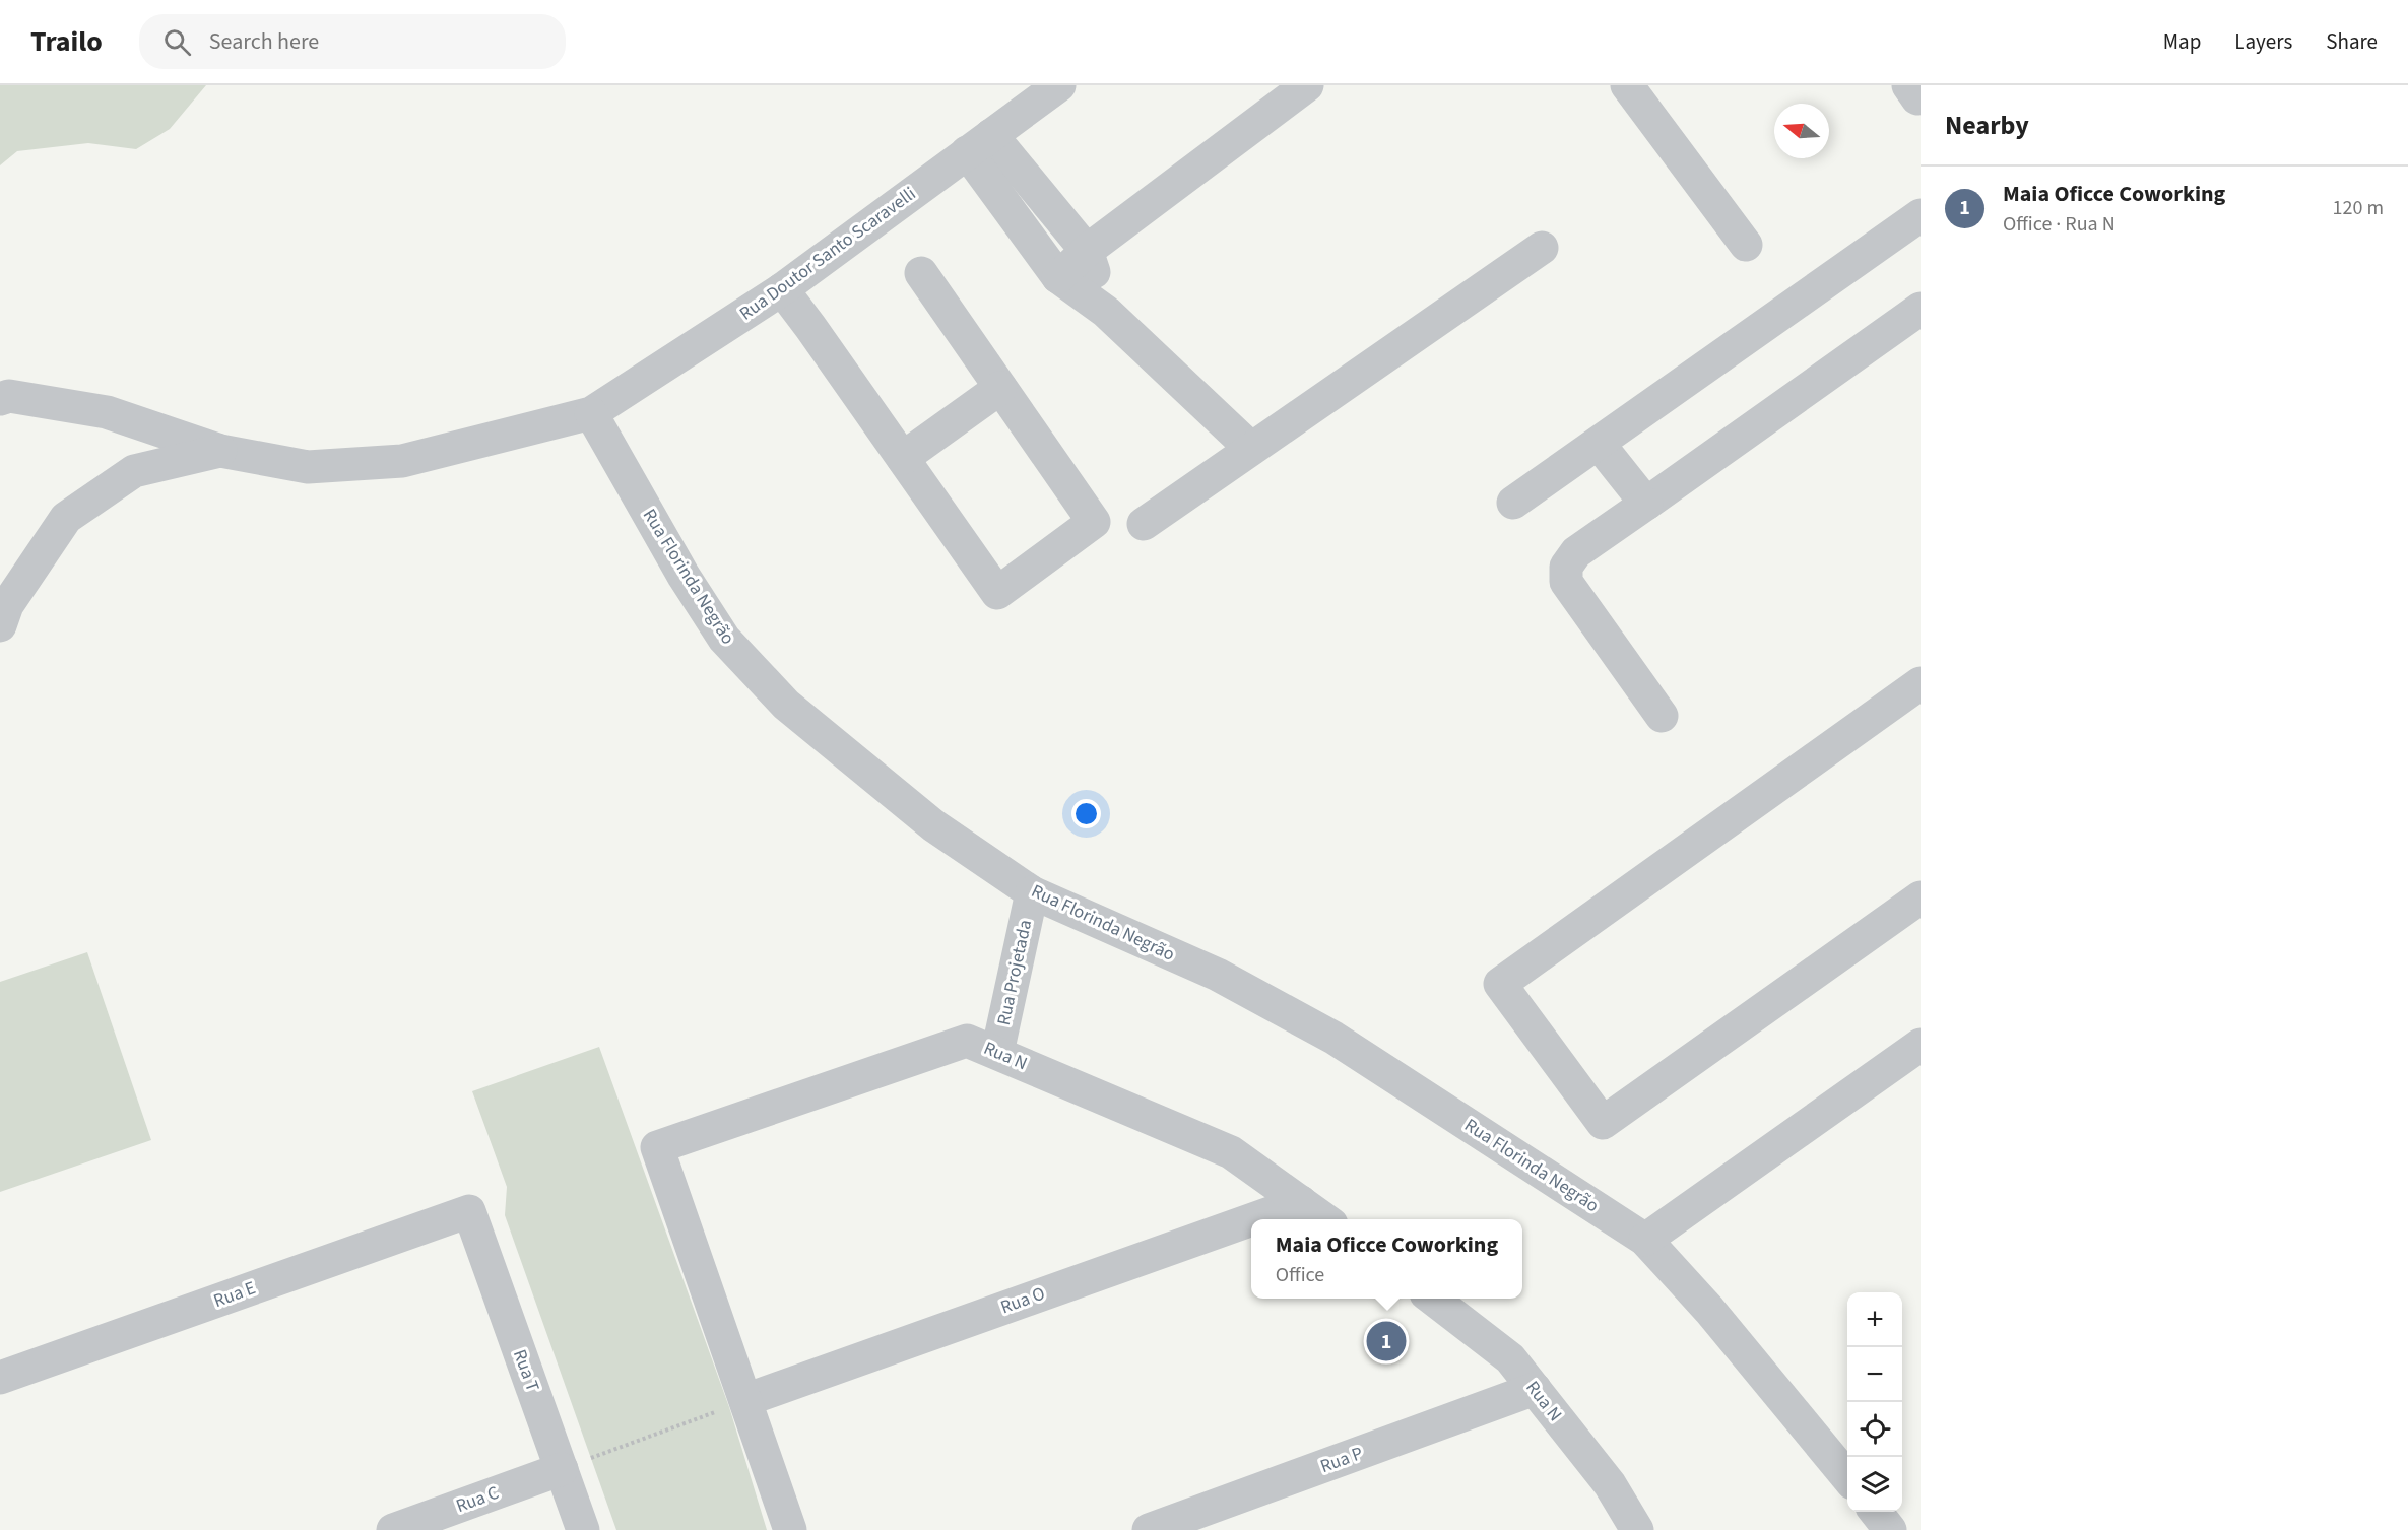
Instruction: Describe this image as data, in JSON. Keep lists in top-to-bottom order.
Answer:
{
  "streets": {
    "street": [
      "Rua Doutor Santo Scaravelli",
      "Rua Florinda Negrão",
      "Rua Projetada",
      "Rua N",
      "Rua E",
      "Rua O",
      "Rua T",
      "Rua P",
      "Rua C"
    ]
  },
  "crossings": [
    ["Rua Doutor Santo Scaravelli", "Rua Florinda Negrão"],
    ["Rua Florinda Negrão", "Rua Projetada"],
    ["Rua Projetada", "Rua N"],
    ["Rua N", "Rua O"],
    ["Rua N", "Rua P"],
    ["Rua E", "Rua T"],
    ["Rua T", "Rua C"]
  ],
  "north": "left",
  "page": {
    "header": "Trailo",
    "search": "Search here",
    "nav": ["Map", "Layers", "Share"],
    "heading": "Nearby",
    "list": [
      {
        "mark": "1",
        "name": "Maia Oficce Coworking",
        "note": "Office · Rua N",
        "value": "120 m"
      }
    ],
    "popup": ["Maia Oficce Coworking", "Office"],
    "map_buttons": ["+", "−"],
    "pins": "1"
  }
}
